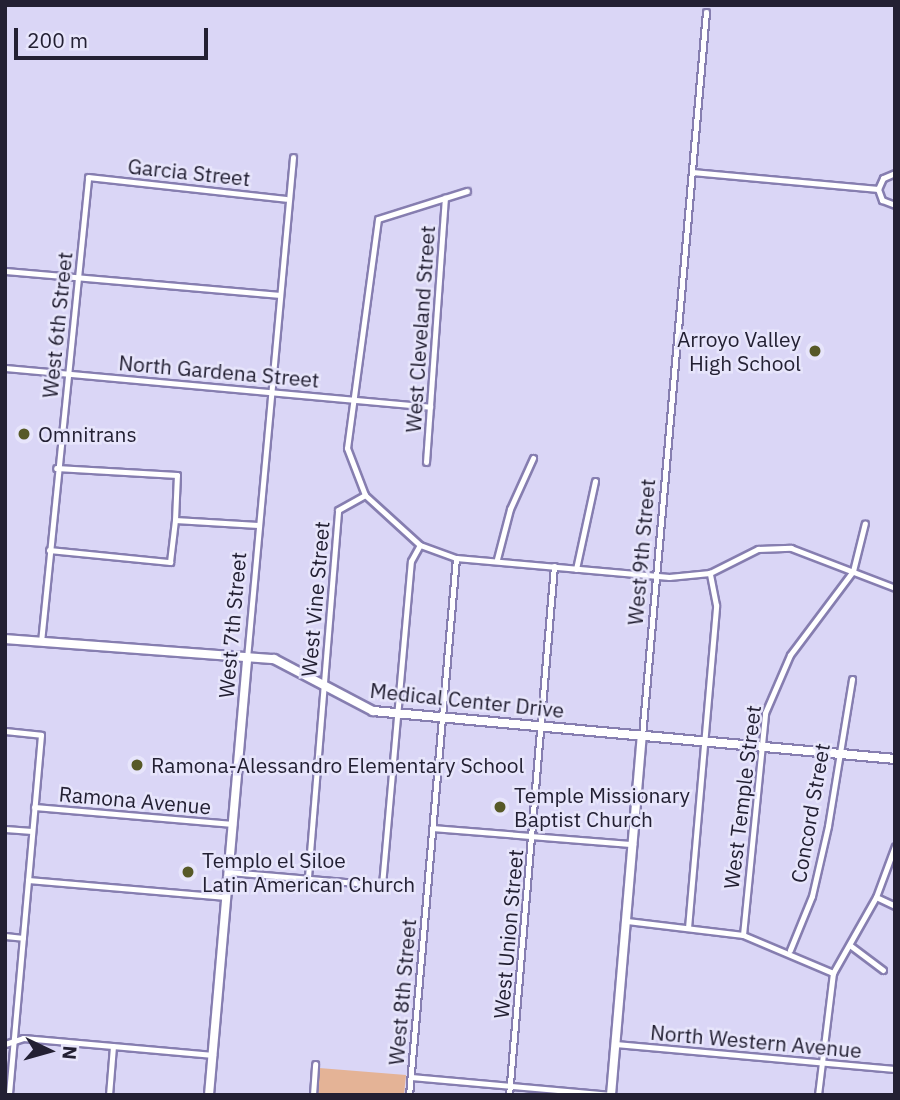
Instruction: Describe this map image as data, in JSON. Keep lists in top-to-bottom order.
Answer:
{
  "streets": {
    "street": [
      "Garcia Street",
      "West 6th Street",
      "West Cleveland Street",
      "North Gardena Street",
      "West 9th Street",
      "West Vine Street",
      "West 7th Street",
      "Medical Center Drive",
      "West Temple Street",
      "Ramona Avenue",
      "Concord Street",
      "West Union Street",
      "West 8th Street",
      "North Western Avenue"
    ]
  },
  "crossings": [
    ["Garcia Street", "West 6th Street"],
    ["Garcia Street", "West 7th Street"],
    ["West 6th Street", "North Gardena Street"],
    ["West 6th Street", "Medical Center Drive"],
    ["West Cleveland Street", "North Gardena Street"],
    ["North Gardena Street", "West 7th Street"],
    ["West 9th Street", "Medical Center Drive"],
    ["West 9th Street", "North Western Avenue"],
    ["West Vine Street", "Medical Center Drive"],
    ["West 7th Street", "Medical Center Drive"],
    ["West 7th Street", "Ramona Avenue"],
    ["Medical Center Drive", "West Temple Street"],
    ["Medical Center Drive", "Concord Street"],
    ["Medical Center Drive", "West Union Street"],
    ["Medical Center Drive", "West 8th Street"]
  ],
  "places": [
    "Arroyo Valley High School",
    "Omnitrans",
    "Ramona-Alessandro Elementary School",
    "Temple Missionary Baptist Church",
    "Templo el Siloe Latin American Church"
  ],
  "scale_bar": "200 m",
  "north": "right"
}
